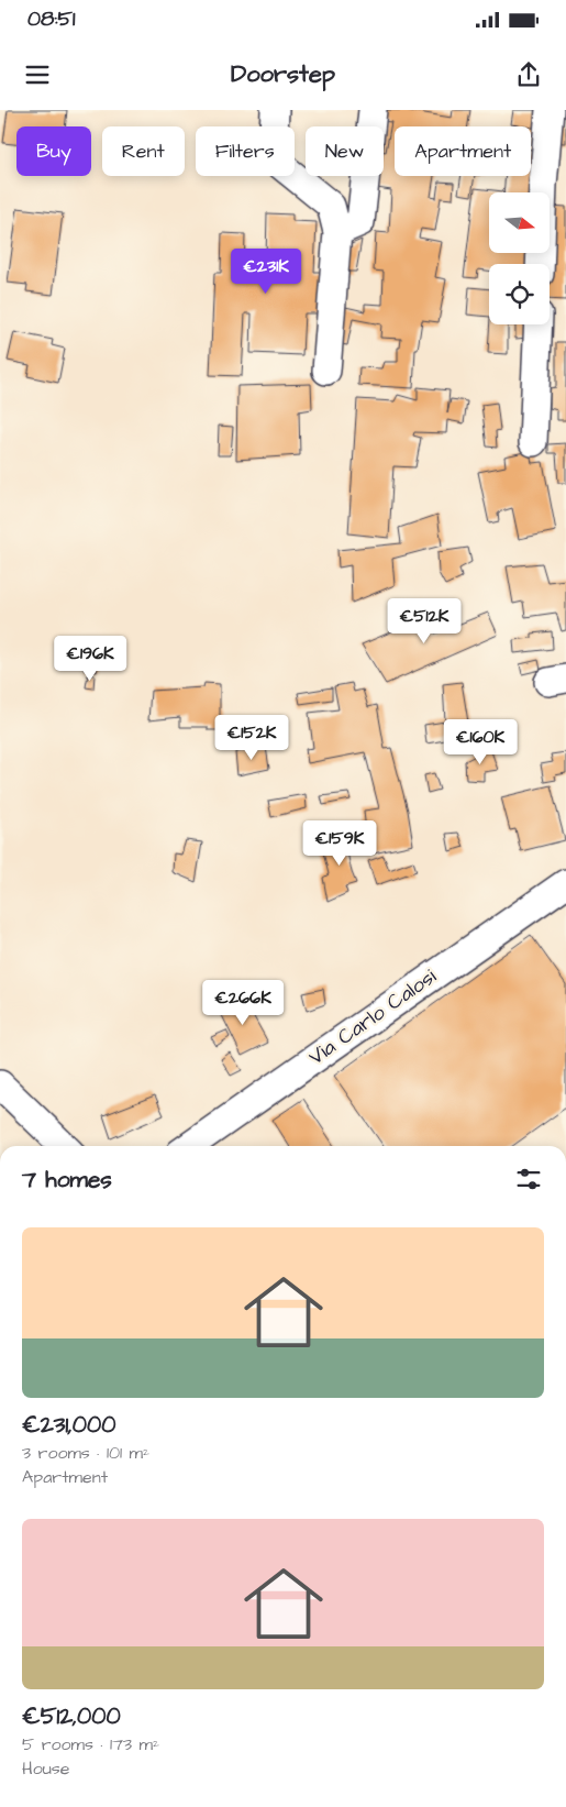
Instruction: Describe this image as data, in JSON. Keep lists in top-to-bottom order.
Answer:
{
  "streets": {
    "street": ["Via Carlo Calosi"]
  },
  "north": "right",
  "page": {
    "status": "08:51",
    "header": "Doorstep",
    "chip": [
      "Buy",
      "Rent",
      "Filters",
      "New",
      "Apartment"
    ],
    "price": [
      "€231K",
      "€512K",
      "€196K",
      "€152K",
      "€160K",
      "€159K",
      "€266K"
    ],
    "heading": "7 homes",
    "list": [
      {
        "name": "€231,000",
        "note": "3 rooms · 101 m² · Apartment"
      },
      {
        "name": "€512,000",
        "note": "5 rooms · 173 m² · House"
      }
    ]
  }
}
